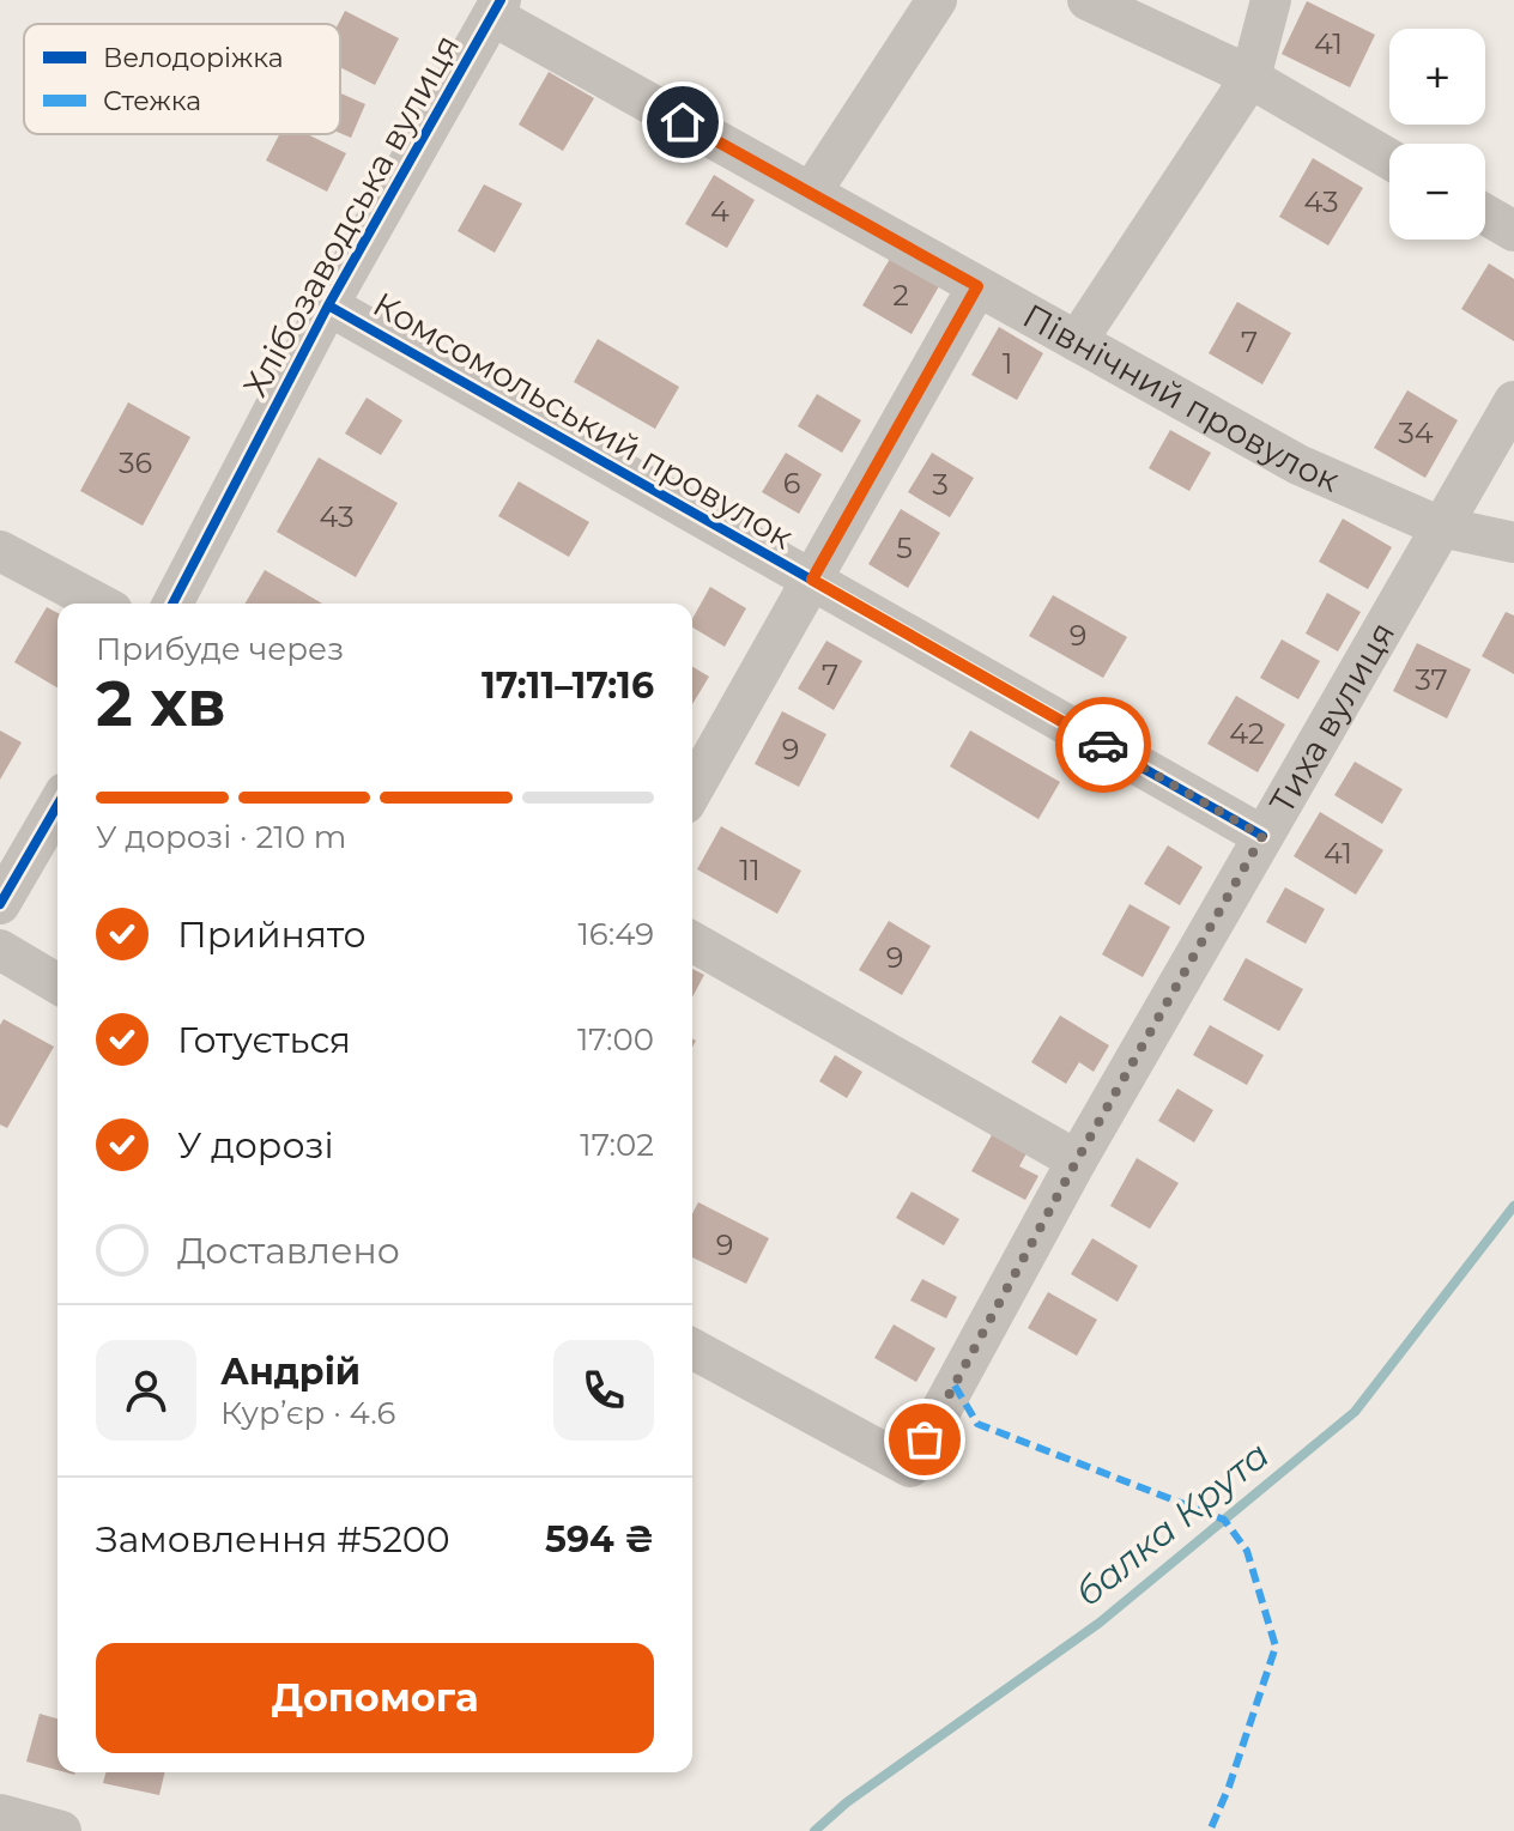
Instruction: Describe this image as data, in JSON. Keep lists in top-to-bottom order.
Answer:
{
  "streets": {
    "street": [
      "Хлібозаводська вулиця",
      "Північний провулок",
      "Комсомольський провулок",
      "Тиха вулиця"
    ]
  },
  "crossings": [
    ["Хлібозаводська вулиця", "Північний провулок"],
    ["Хлібозаводська вулиця", "Комсомольський провулок"],
    ["Північний провулок", "Тиха вулиця"],
    ["Комсомольський провулок", "Тиха вулиця"]
  ],
  "water": ["балка Крута"],
  "house_numbers": [
    "41",
    "43",
    "4",
    "2",
    "7",
    "1",
    "34",
    "36",
    "6",
    "3",
    "43",
    "5",
    "9",
    "7",
    "37",
    "42",
    "9",
    "41",
    "11",
    "9",
    "9"
  ],
  "legend": ["Велодоріжка", "Стежка"],
  "page": {
    "map_buttons": ["+", "−"],
    "heading": ["2 хв", "Прибуде через", "17:11–17:16"],
    "panel": [
      "Андрій",
      "Кур’єр · 4.6",
      "Замовлення #5200",
      "594 ₴"
    ],
    "bar": "У дорозі · 210 m",
    "list": [
      ["Прийнято", "16:49"],
      ["Готується", "17:00"],
      ["У дорозі", "17:02"],
      "Доставлено"
    ],
    "buttons": "Допомога"
  }
}
